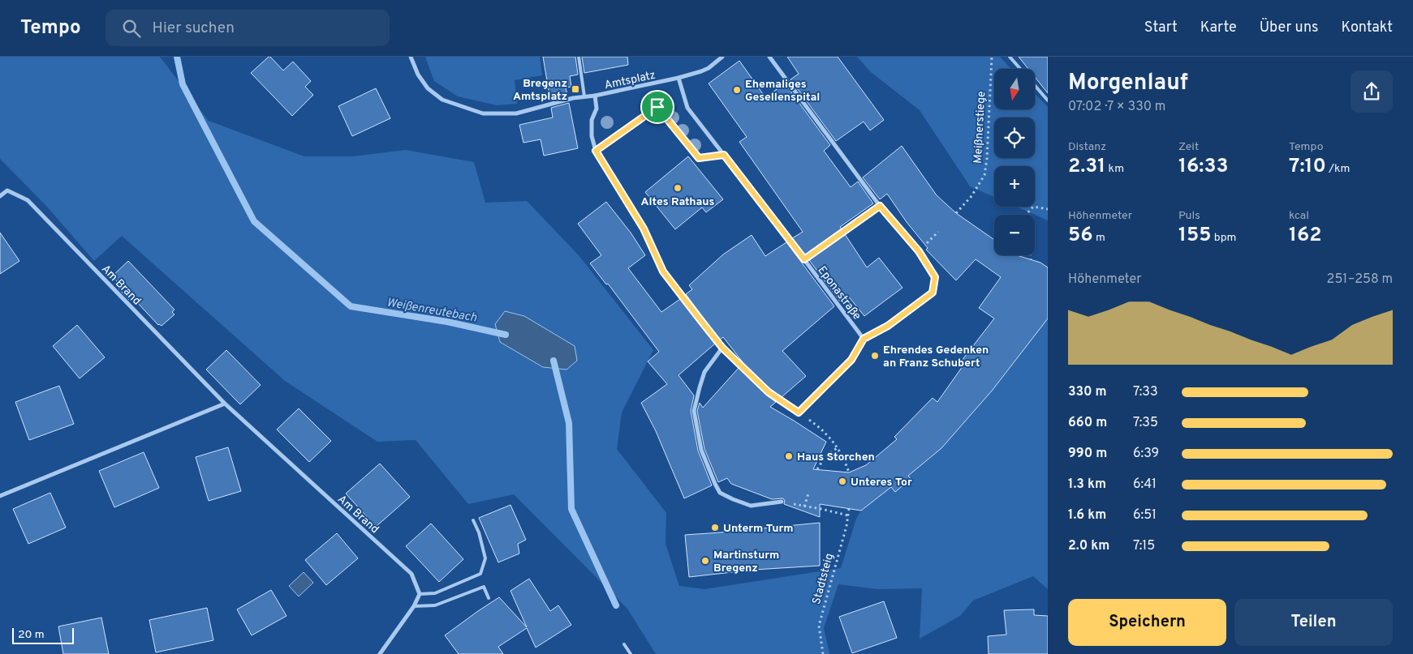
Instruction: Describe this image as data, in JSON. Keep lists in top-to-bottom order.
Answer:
{
  "streets": {
    "street": ["Amtsplatz", "Am Brand", "Eponastraße"],
    "path": ["Meißnerstiege", "Stadtsteig"]
  },
  "crossings": [
    ["Amtsplatz", "Eponastraße"]
  ],
  "water": ["Weißenreutebach"],
  "places": {
    "transit": ["Bregenz Amtsplatz"],
    "other": [
      "Ehemaliges Gesellenspital",
      "Altes Rathaus",
      "Ehrendes Gedenken an Franz Schubert",
      "Haus Storchen",
      "Unteres Tor",
      "Unterm Turm",
      "Martinsturm Bregenz"
    ]
  },
  "scale_bar": "20 m",
  "north": "bottom",
  "page": {
    "header": "Tempo",
    "search": "Hier suchen",
    "nav": [
      "Start",
      "Karte",
      "Über uns",
      "Kontakt"
    ],
    "heading": ["Morgenlauf", "07:02 · 7 × 330 m"],
    "map_buttons": ["+", "−"],
    "stats": [
      ["Distanz", "2.31 km"],
      ["Zeit", "16:33"],
      ["Tempo", "7:10 /km"],
      ["Höhenmeter", "56 m"],
      ["Puls", "155 bpm"],
      ["kcal", "162"]
    ],
    "chart": ["Höhenmeter", "251–258 m"],
    "list": [
      {
        "name": "330 m",
        "note": "7:33"
      },
      {
        "name": "660 m",
        "note": "7:35"
      },
      {
        "name": "990 m",
        "note": "6:39"
      },
      {
        "name": "1.3 km",
        "note": "6:41"
      },
      {
        "name": "1.6 km",
        "note": "6:51"
      },
      {
        "name": "2.0 km",
        "note": "7:15"
      }
    ],
    "buttons": ["Speichern", "Teilen"],
    "scale": "20 m"
  }
}
